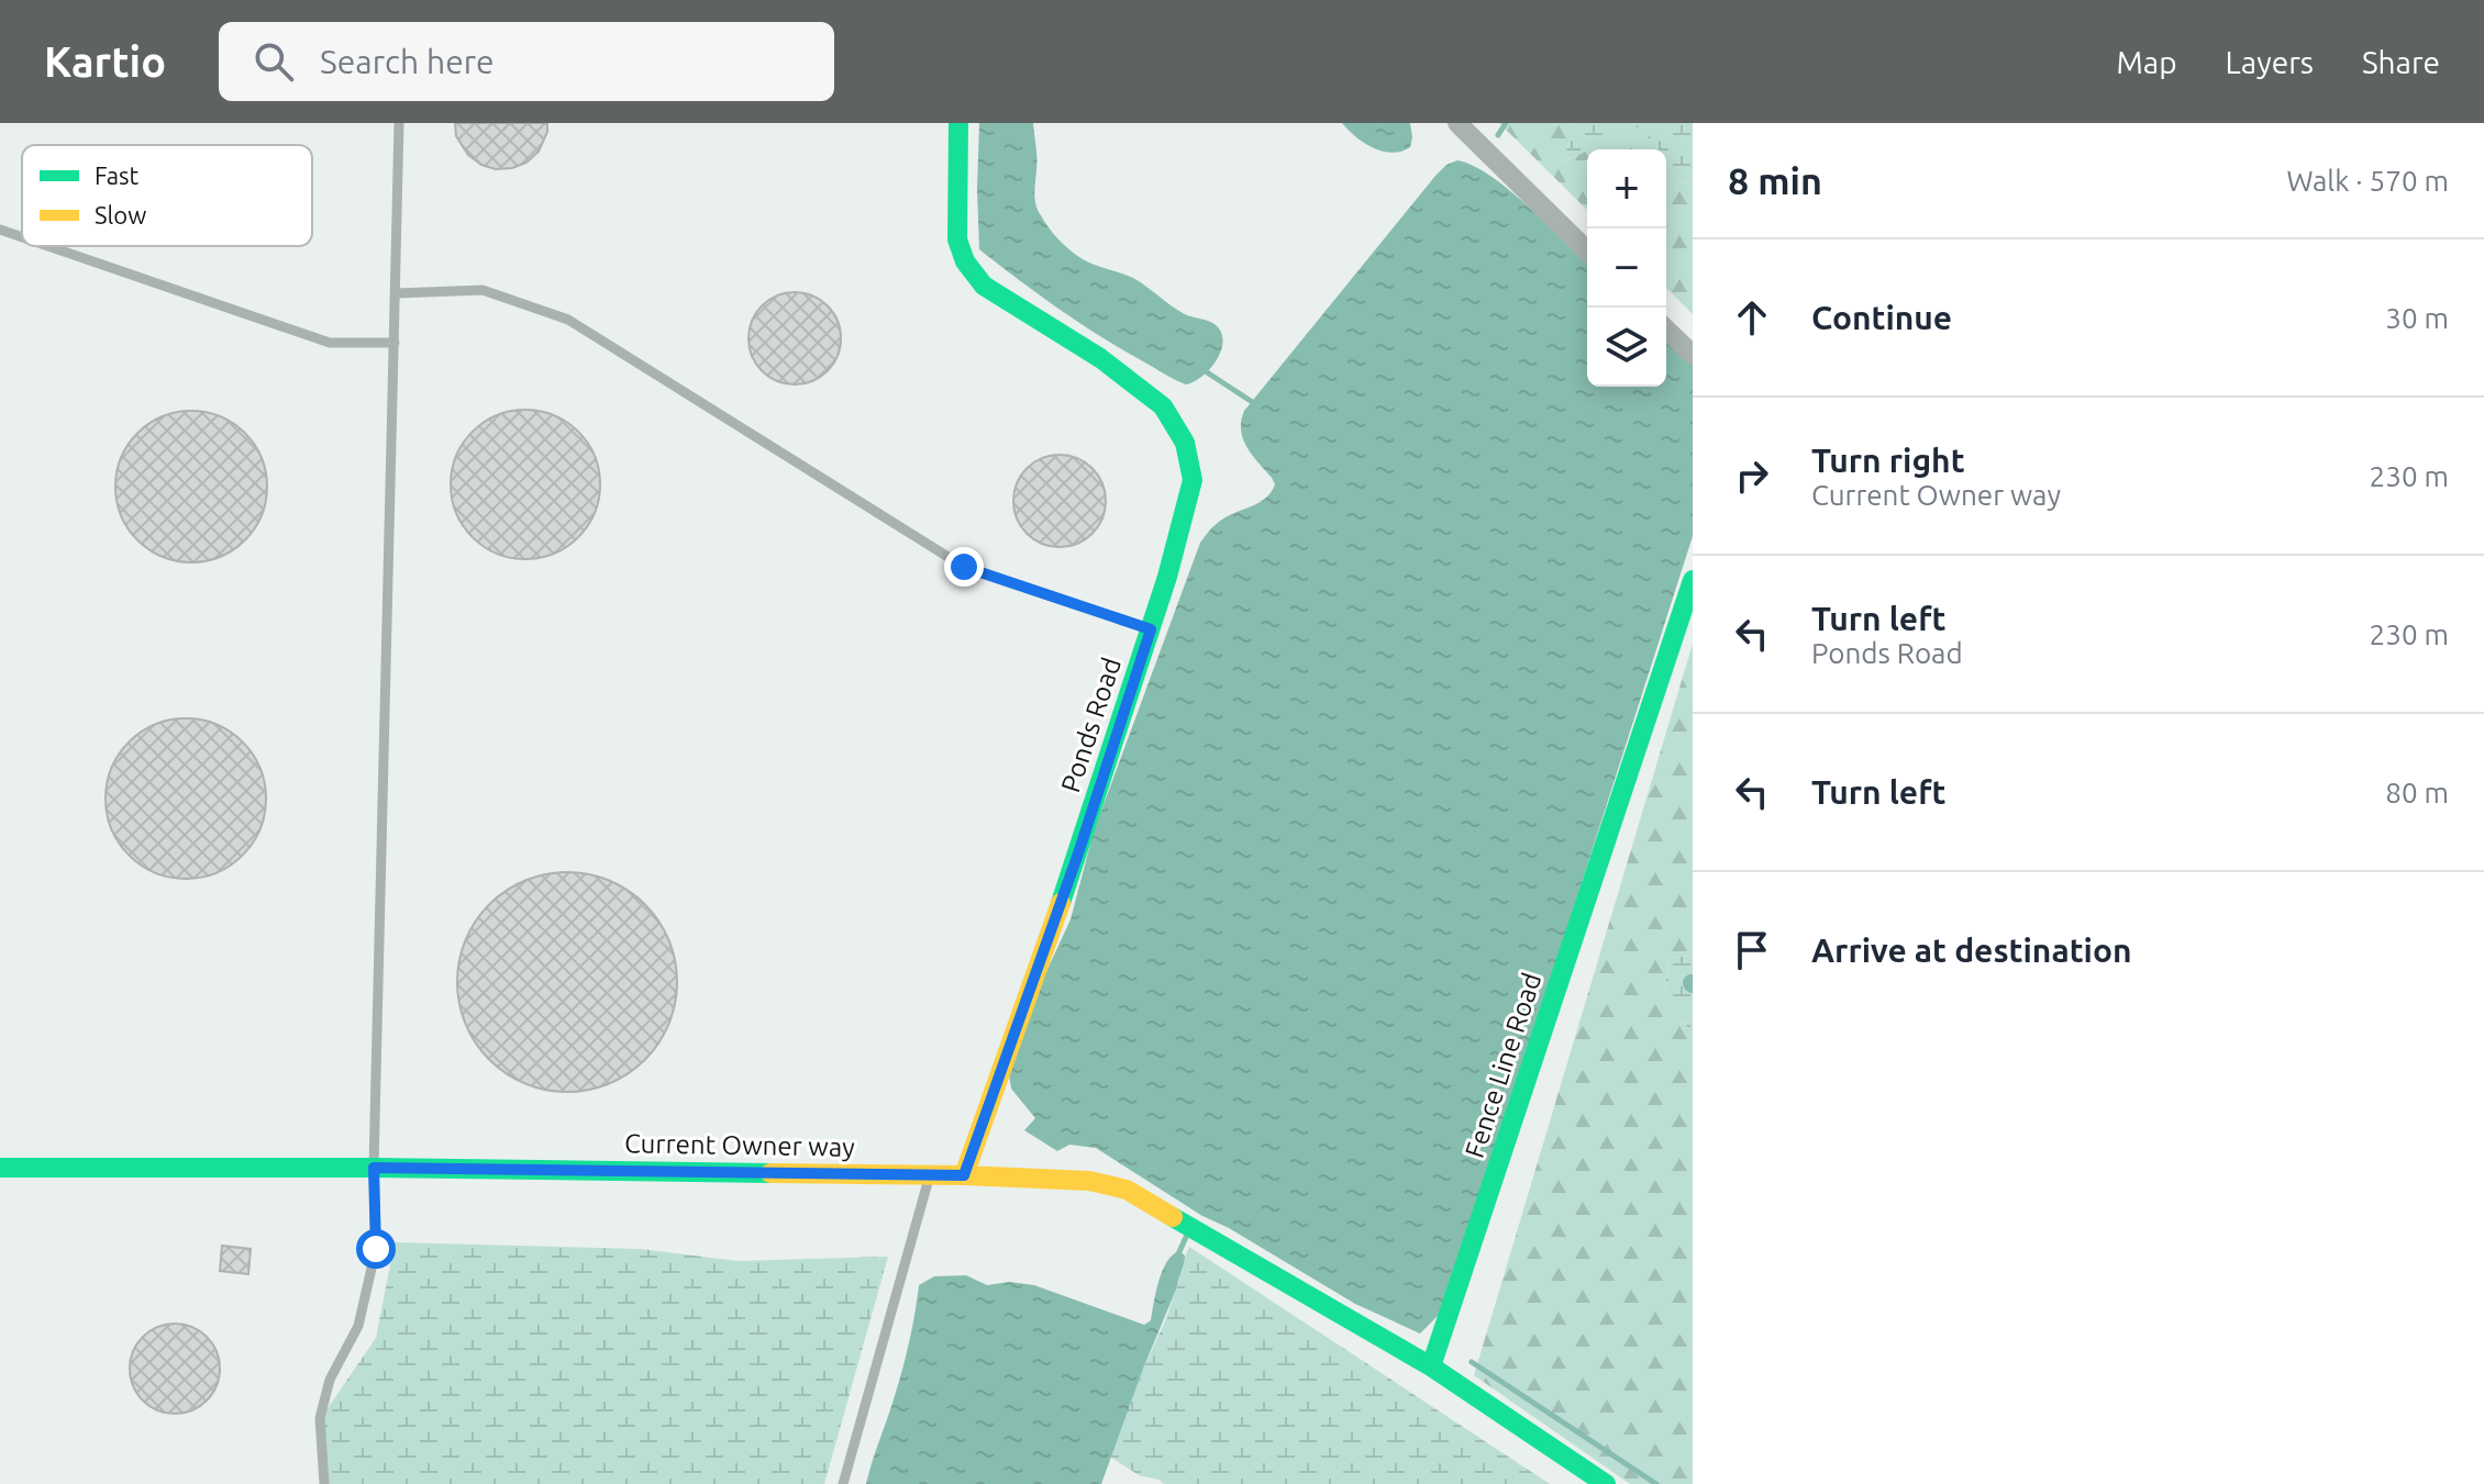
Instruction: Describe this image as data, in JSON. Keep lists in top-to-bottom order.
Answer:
{
  "streets": {
    "street": ["Ponds Road", "Fence Line Road", "Current Owner way"]
  },
  "crossings": [
    ["Ponds Road", "Current Owner way"],
    ["Fence Line Road", "Current Owner way"]
  ],
  "legend": ["Fast", "Slow"],
  "page": {
    "header": "Kartio",
    "search": "Search here",
    "nav": ["Map", "Layers", "Share"],
    "heading": ["8 min", "Walk · 570 m"],
    "map_buttons": ["+", "−"],
    "list": [
      ["Continue", "30 m"],
      ["Turn right", "Current Owner way", "230 m"],
      ["Turn left", "Ponds Road", "230 m"],
      ["Turn left", "80 m"],
      "Arrive at destination"
    ]
  }
}
